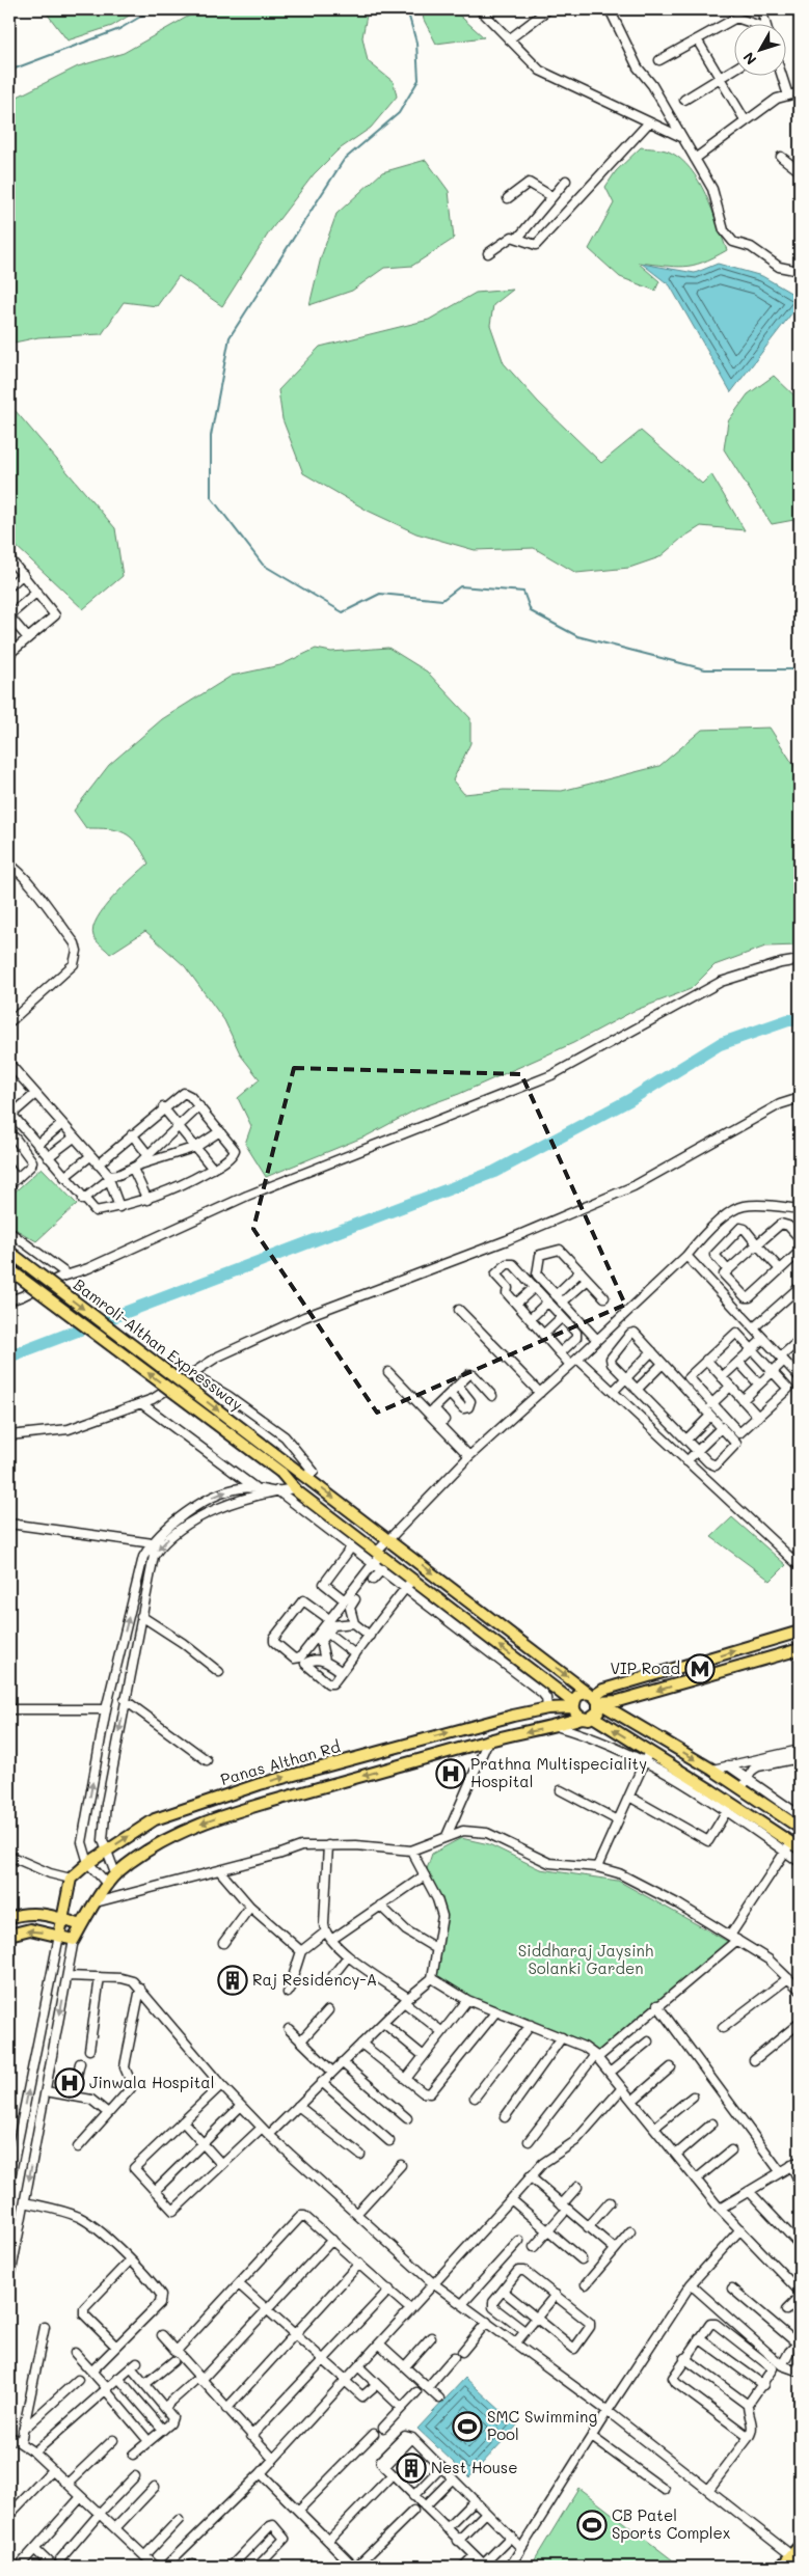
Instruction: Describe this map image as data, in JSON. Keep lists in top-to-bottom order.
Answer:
{
  "streets": {
    "main road": ["Bamroli-Althan Expressway", "Panas Althan Rd"]
  },
  "parks": ["Siddharaj Jaysinh Solanki Garden"],
  "places": {
    "metro station": ["VIP Road"],
    "hospital": ["Prathna Multispeciality Hospital", "Jinwala Hospital"],
    "building": ["Raj Residency-A", "Nest House"],
    "sports": ["SMC Swimming Pool", "CB Patel Sports Complex"]
  },
  "north": "bottom left"
}
